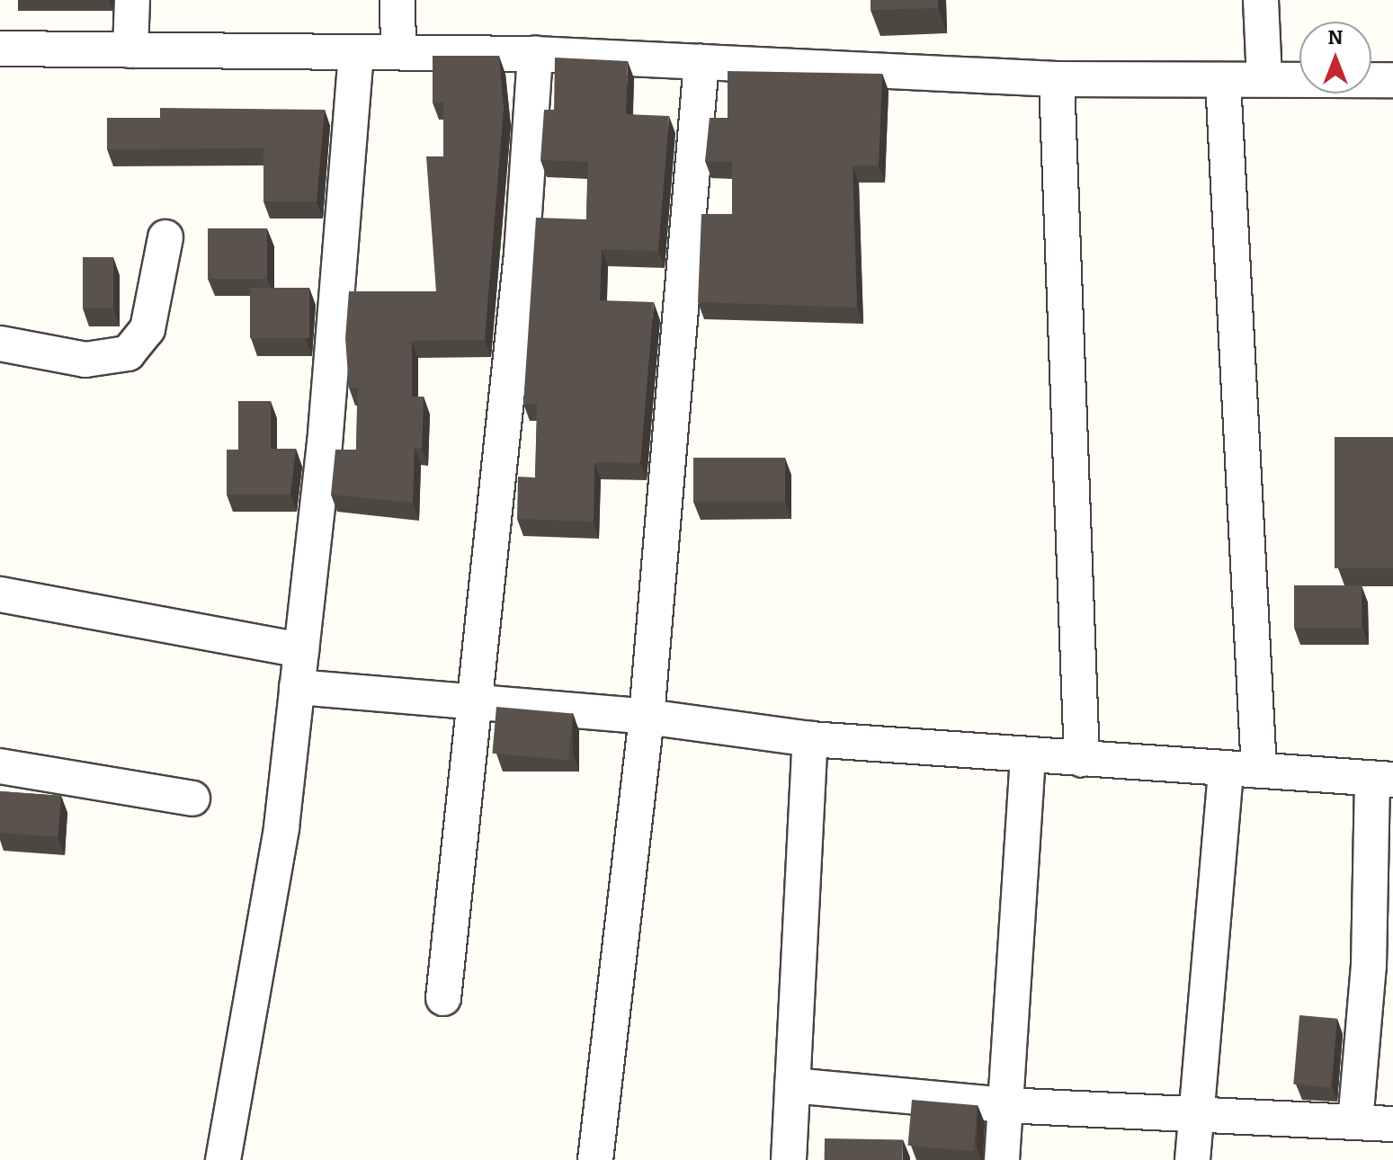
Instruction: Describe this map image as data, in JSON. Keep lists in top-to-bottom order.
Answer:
{
  "north": "top"
}
